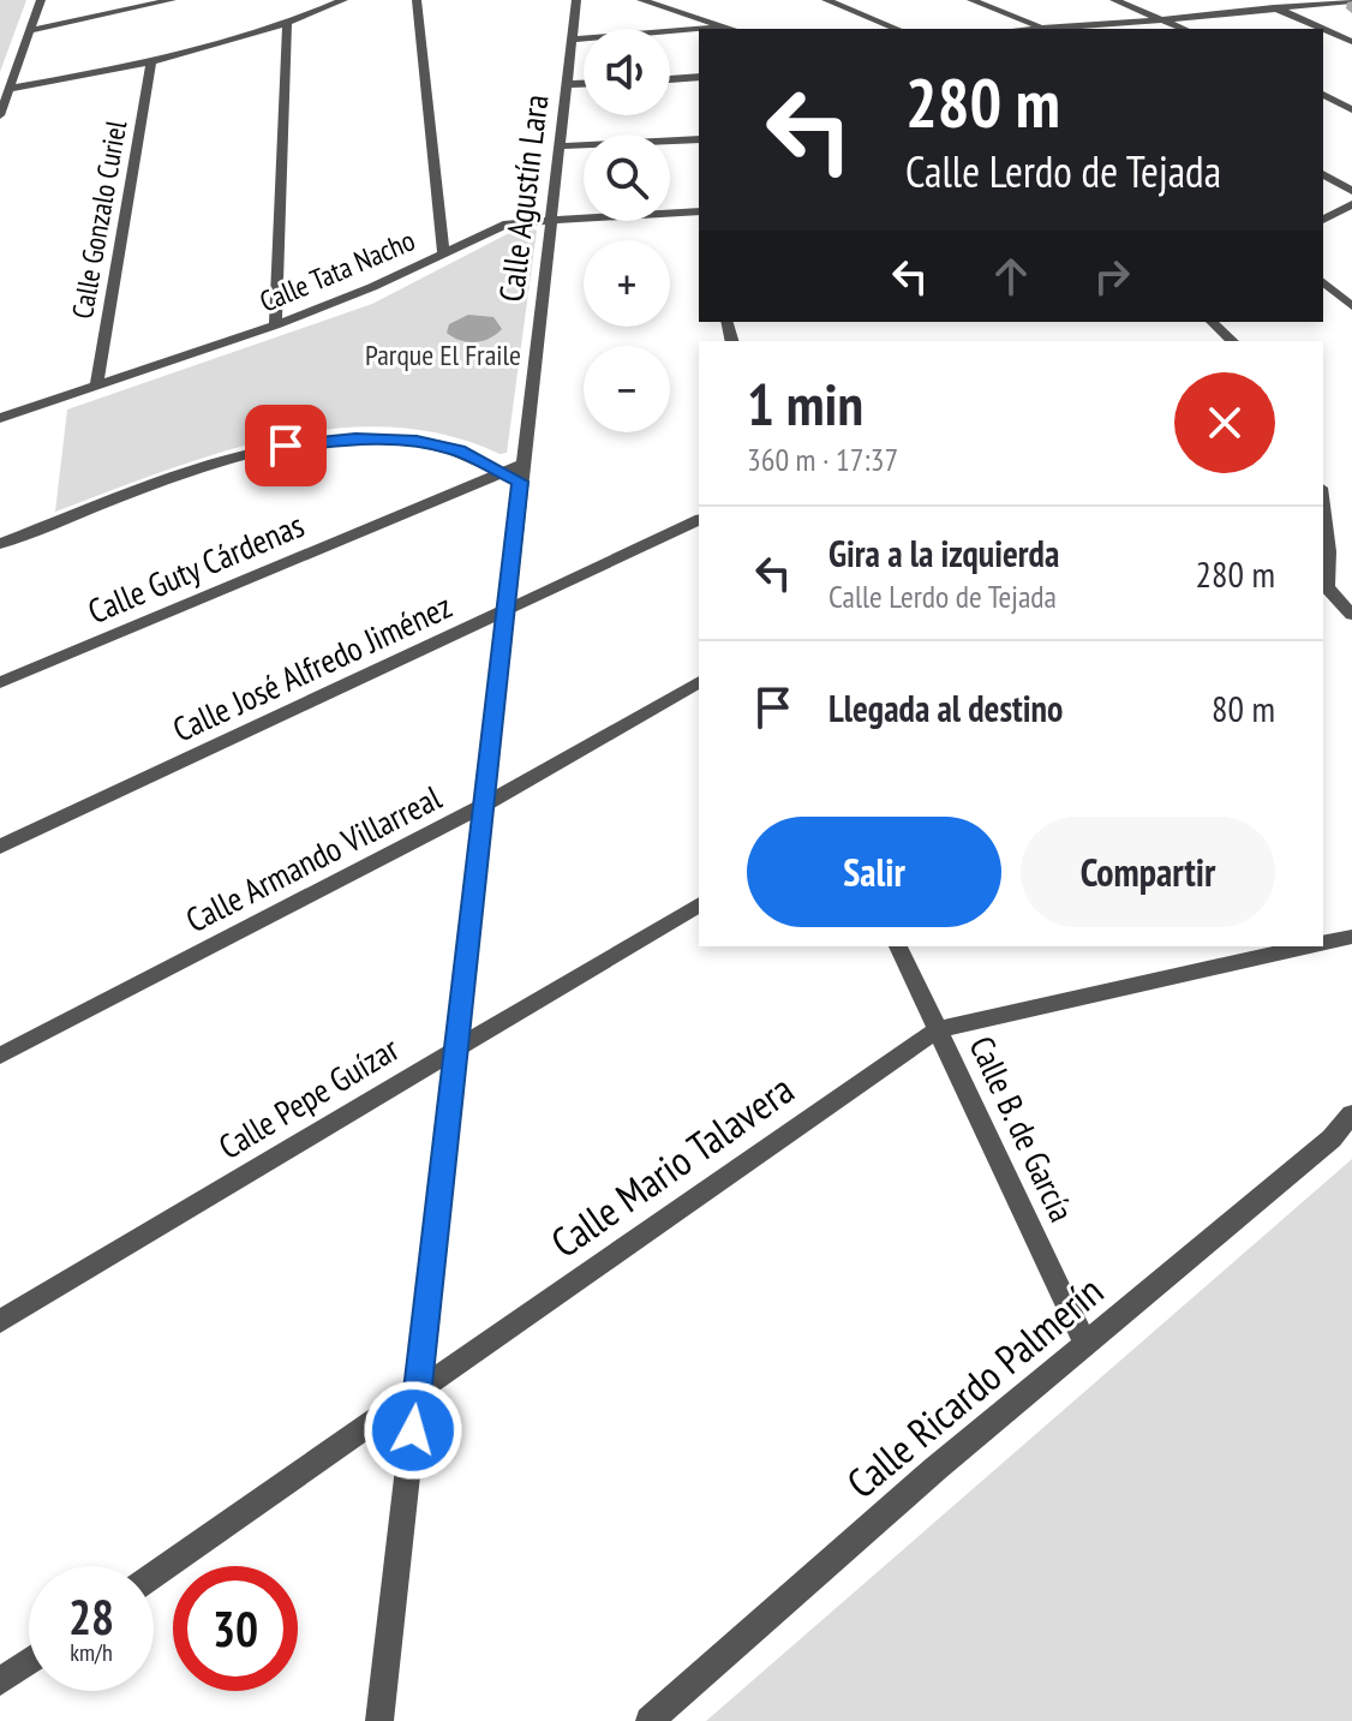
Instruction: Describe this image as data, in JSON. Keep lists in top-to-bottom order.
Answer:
{
  "streets": {
    "street": [
      "Calle Agustín Lara",
      "Calle Gonzalo Curiel",
      "Calle Tata Nacho",
      "Calle Guty Cárdenas",
      "Calle José Alfredo Jiménez",
      "Calle Armando Villarreal",
      "Calle Pepe Guízar",
      "Calle B. de García",
      "Calle Mario Talavera",
      "Calle Ricardo Palmerín"
    ]
  },
  "crossings": [
    ["Calle Agustín Lara", "Calle Tata Nacho"],
    ["Calle Agustín Lara", "Calle Guty Cárdenas"],
    ["Calle Agustín Lara", "Calle José Alfredo Jiménez"],
    ["Calle Agustín Lara", "Calle Armando Villarreal"],
    ["Calle Agustín Lara", "Calle Pepe Guízar"],
    ["Calle Agustín Lara", "Calle Mario Talavera"],
    ["Calle Gonzalo Curiel", "Calle Tata Nacho"],
    ["Calle B. de García", "Calle Mario Talavera"],
    ["Calle B. de García", "Calle Ricardo Palmerín"]
  ],
  "parks": ["Parque El Fraile"],
  "page": {
    "map_buttons": ["+", "−"],
    "turn": ["280 m", "Calle Lerdo de Tejada"],
    "heading": ["1 min", "360 m · 17:37"],
    "list": [
      {
        "name": "Gira a la izquierda",
        "note": "Calle Lerdo de Tejada",
        "value": "280 m"
      },
      {
        "name": "Llegada al destino",
        "value": "80 m"
      }
    ],
    "buttons": ["Salir", "Compartir"],
    "speed": "28 km/h",
    "limit": "30"
  }
}
